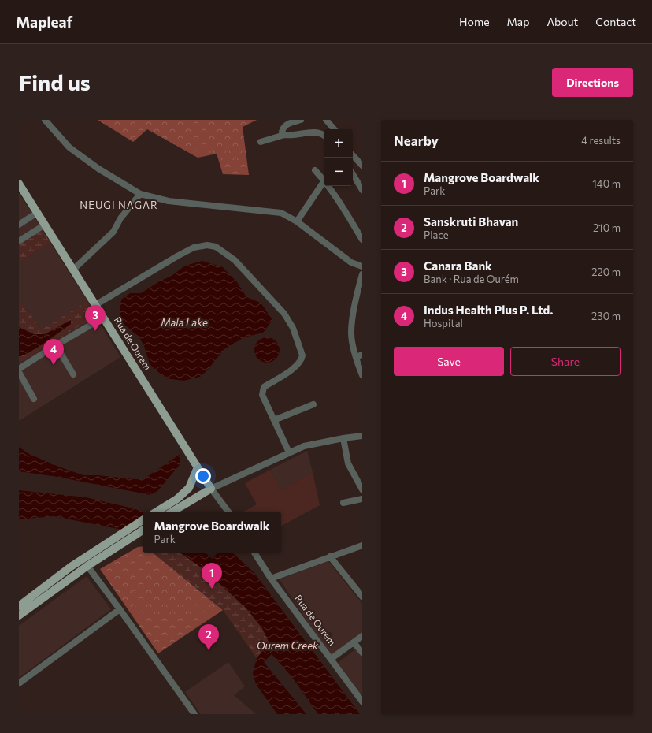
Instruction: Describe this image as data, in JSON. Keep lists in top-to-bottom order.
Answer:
{
  "streets": {
    "main road": ["Rua de Ourém"]
  },
  "districts": ["NEUGI NAGAR"],
  "water": ["Mala Lake", "Ourem Creek"],
  "page": {
    "header": "Mapleaf",
    "nav": [
      "Home",
      "Map",
      "About",
      "Contact"
    ],
    "buttons": [
      "Directions",
      ["Save", "Share"]
    ],
    "title": "Find us",
    "heading": ["Nearby", "4 results"],
    "map_buttons": ["+", "−"],
    "list": [
      {
        "mark": "1",
        "name": "Mangrove Boardwalk",
        "note": "Park",
        "value": "140 m"
      },
      {
        "mark": "2",
        "name": "Sanskruti Bhavan",
        "note": "Place",
        "value": "210 m"
      },
      {
        "mark": "3",
        "name": "Canara Bank",
        "note": "Bank · Rua de Ourém",
        "value": "220 m"
      },
      {
        "mark": "4",
        "name": "Indus Health Plus P. Ltd.",
        "note": "Hospital",
        "value": "230 m"
      }
    ],
    "pins": [
      "3",
      "4",
      "1",
      "2"
    ],
    "popup": ["Mangrove Boardwalk", "Park"]
  }
}
